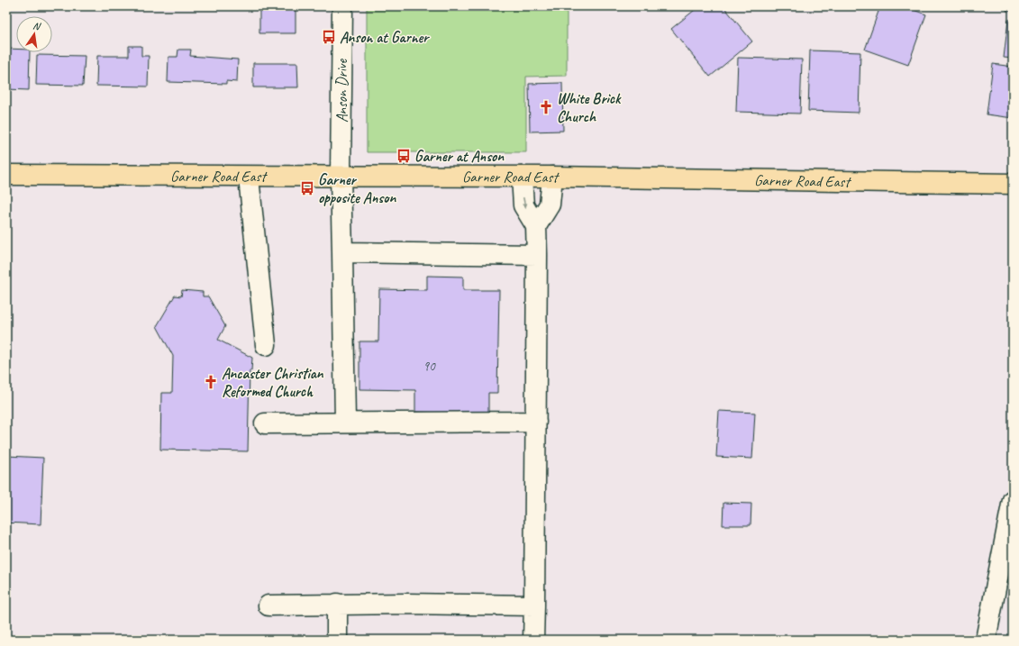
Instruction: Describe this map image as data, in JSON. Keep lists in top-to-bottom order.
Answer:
{
  "streets": {
    "main road": ["Garner Road East"],
    "street": ["Anson Drive"]
  },
  "crossings": [
    ["Anson Drive", "Garner Road East"]
  ],
  "places": {
    "bus stop": ["Anson at Garner", "Garner at Anson", "Garner opposite Anson"],
    "church": ["White Brick Church", "Ancaster Christian Reformed Church"]
  },
  "house_numbers": ["90"],
  "north": "top"
}
